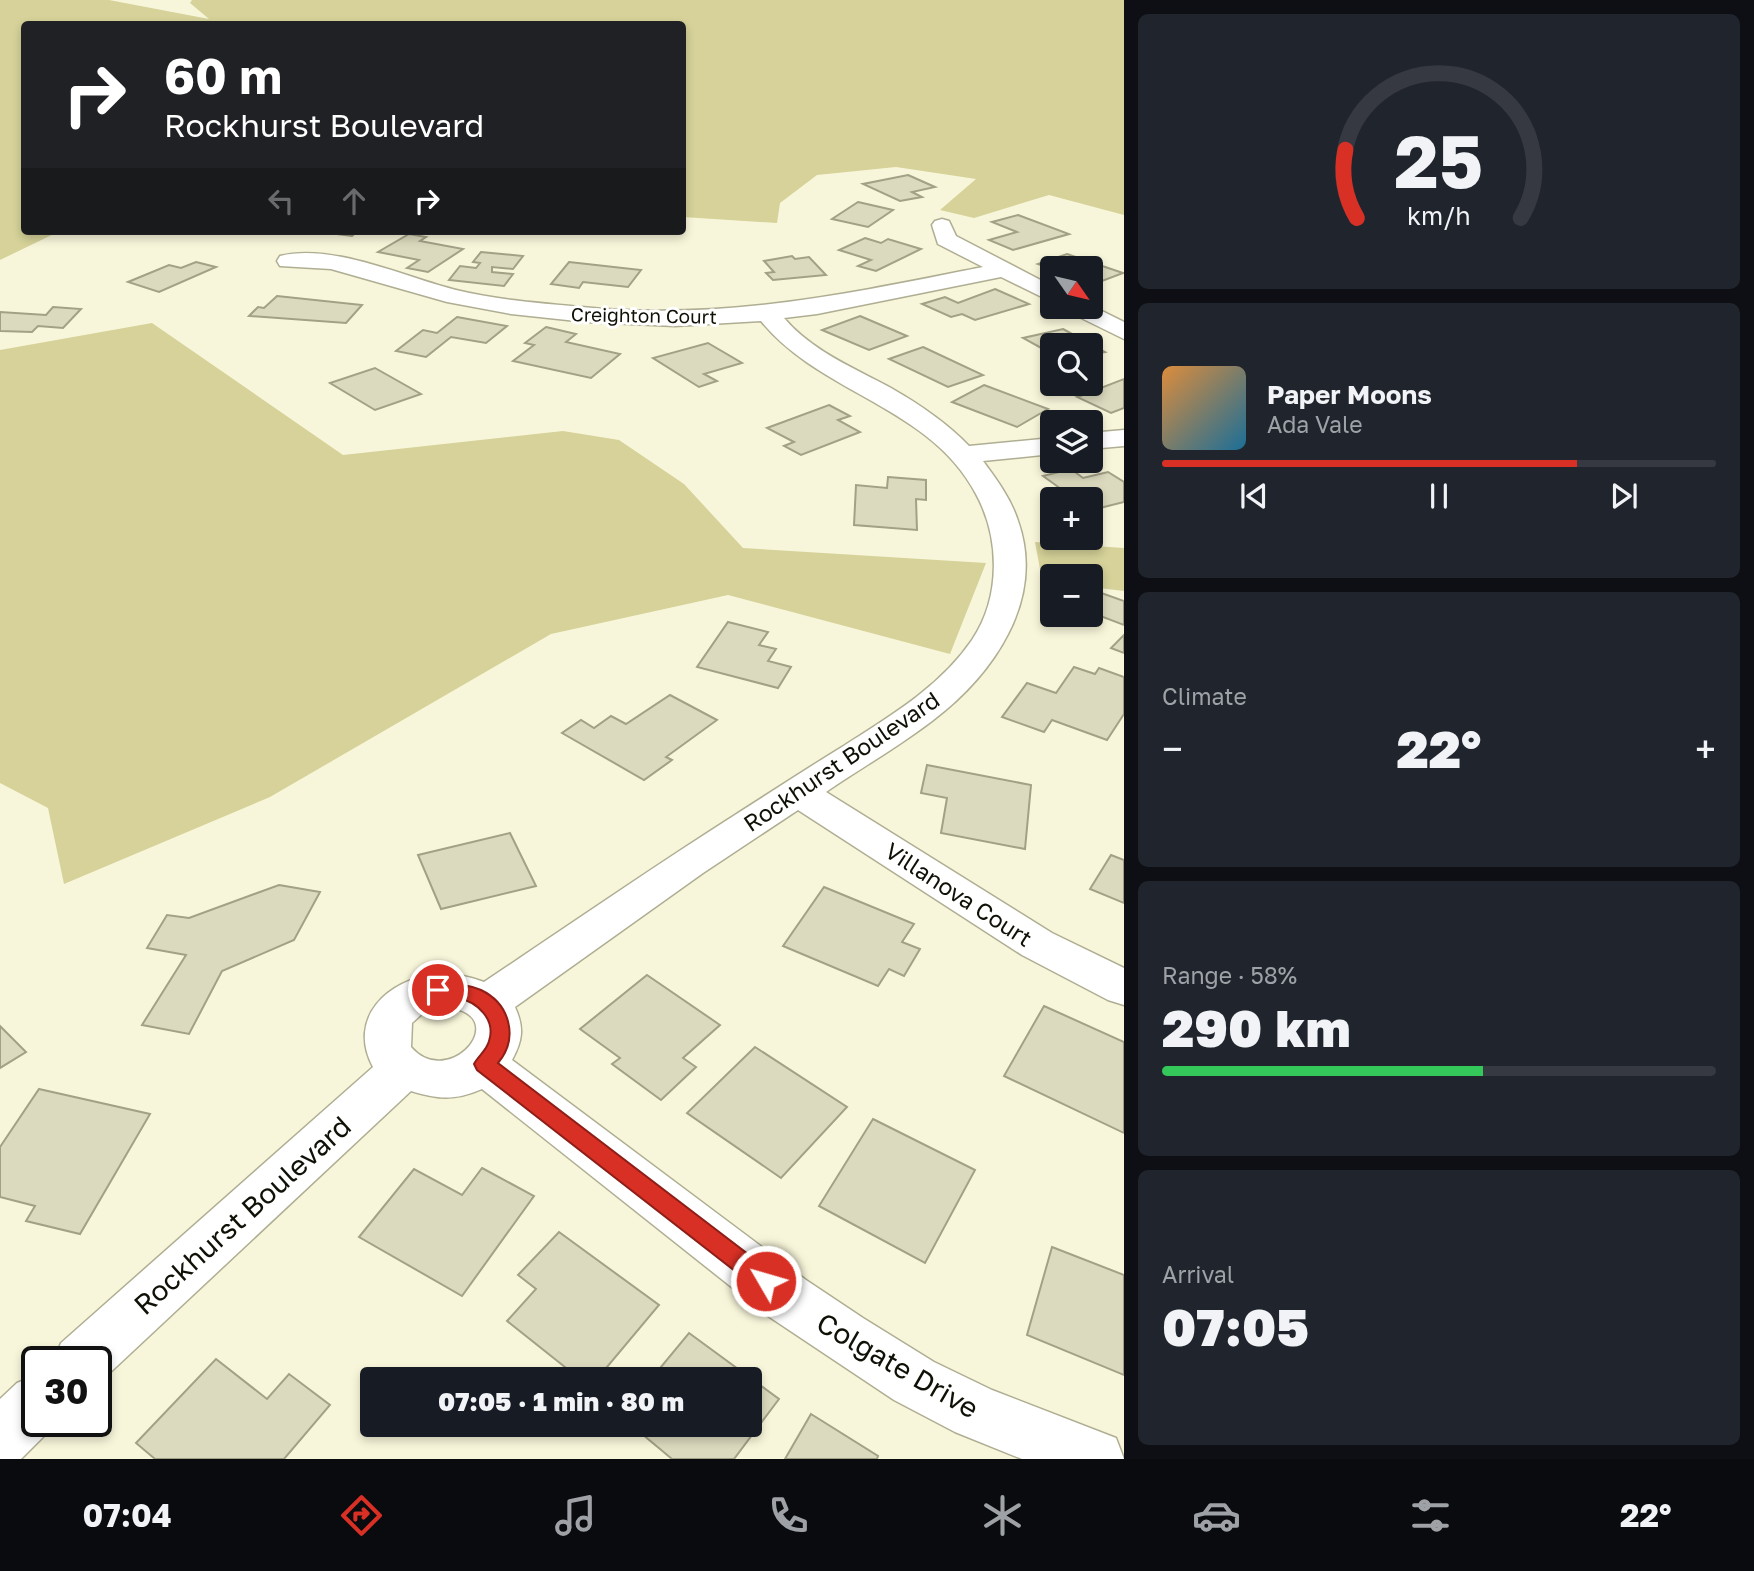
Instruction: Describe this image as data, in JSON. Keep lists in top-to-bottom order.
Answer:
{
  "streets": {
    "street": [
      "Creighton Court",
      "Rockhurst Boulevard",
      "Villanova Court",
      "Colgate Drive"
    ]
  },
  "crossings": [
    ["Creighton Court", "Rockhurst Boulevard"],
    ["Rockhurst Boulevard", "Villanova Court"],
    ["Rockhurst Boulevard", "Colgate Drive"]
  ],
  "north": "bottom right",
  "page": {
    "turn": ["60 m", "Rockhurst Boulevard"],
    "map_buttons": ["+", "−"],
    "song": ["Paper Moons", "Ada Vale"],
    "tile": [
      "Climate",
      ["Range · 58%", "290 km"],
      ["Arrival", "07:05"]
    ],
    "heat": ["−", "22°", "+"],
    "limit": "30",
    "trip": "07:05 · 1 min · 80 m",
    "tabs": ["07:04", "22°"],
    "gauge": ["25", "km/h"]
  }
}
